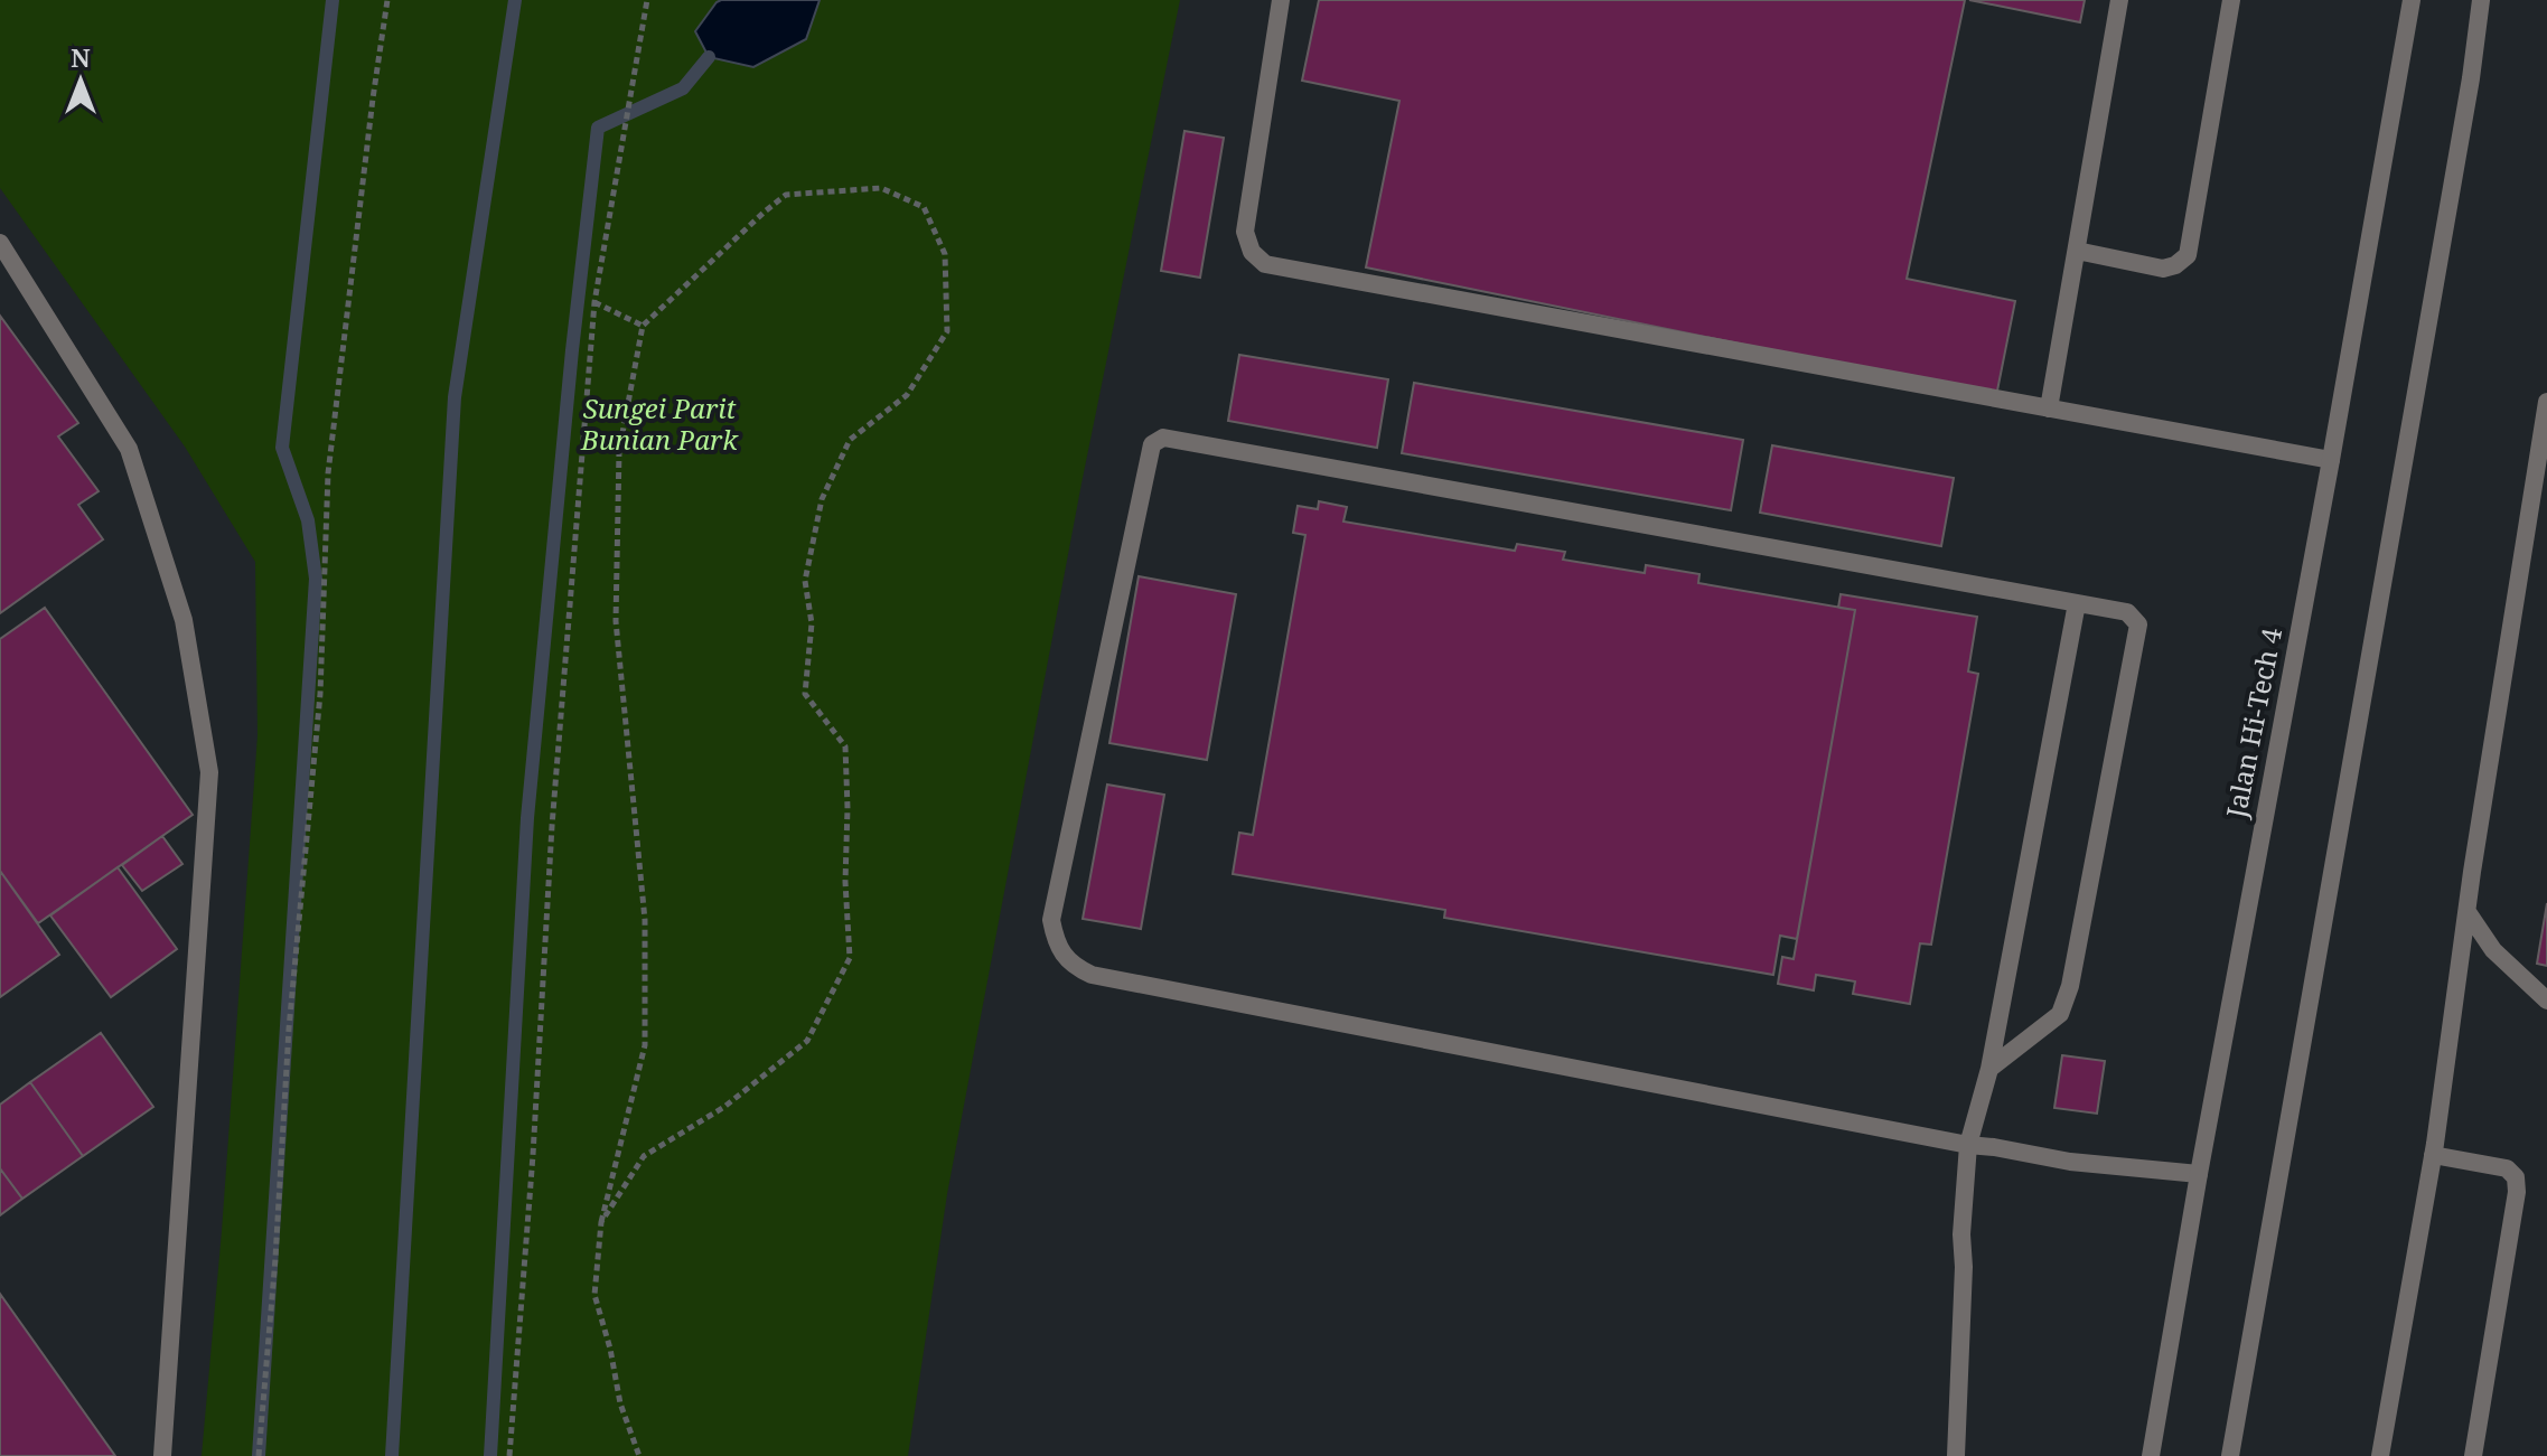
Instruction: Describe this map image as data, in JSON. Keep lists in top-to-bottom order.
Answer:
{
  "streets": {
    "street": ["Jalan Hi-Tech 4"]
  },
  "parks": ["Sungei Parit Bunian Park"],
  "north": "top"
}
